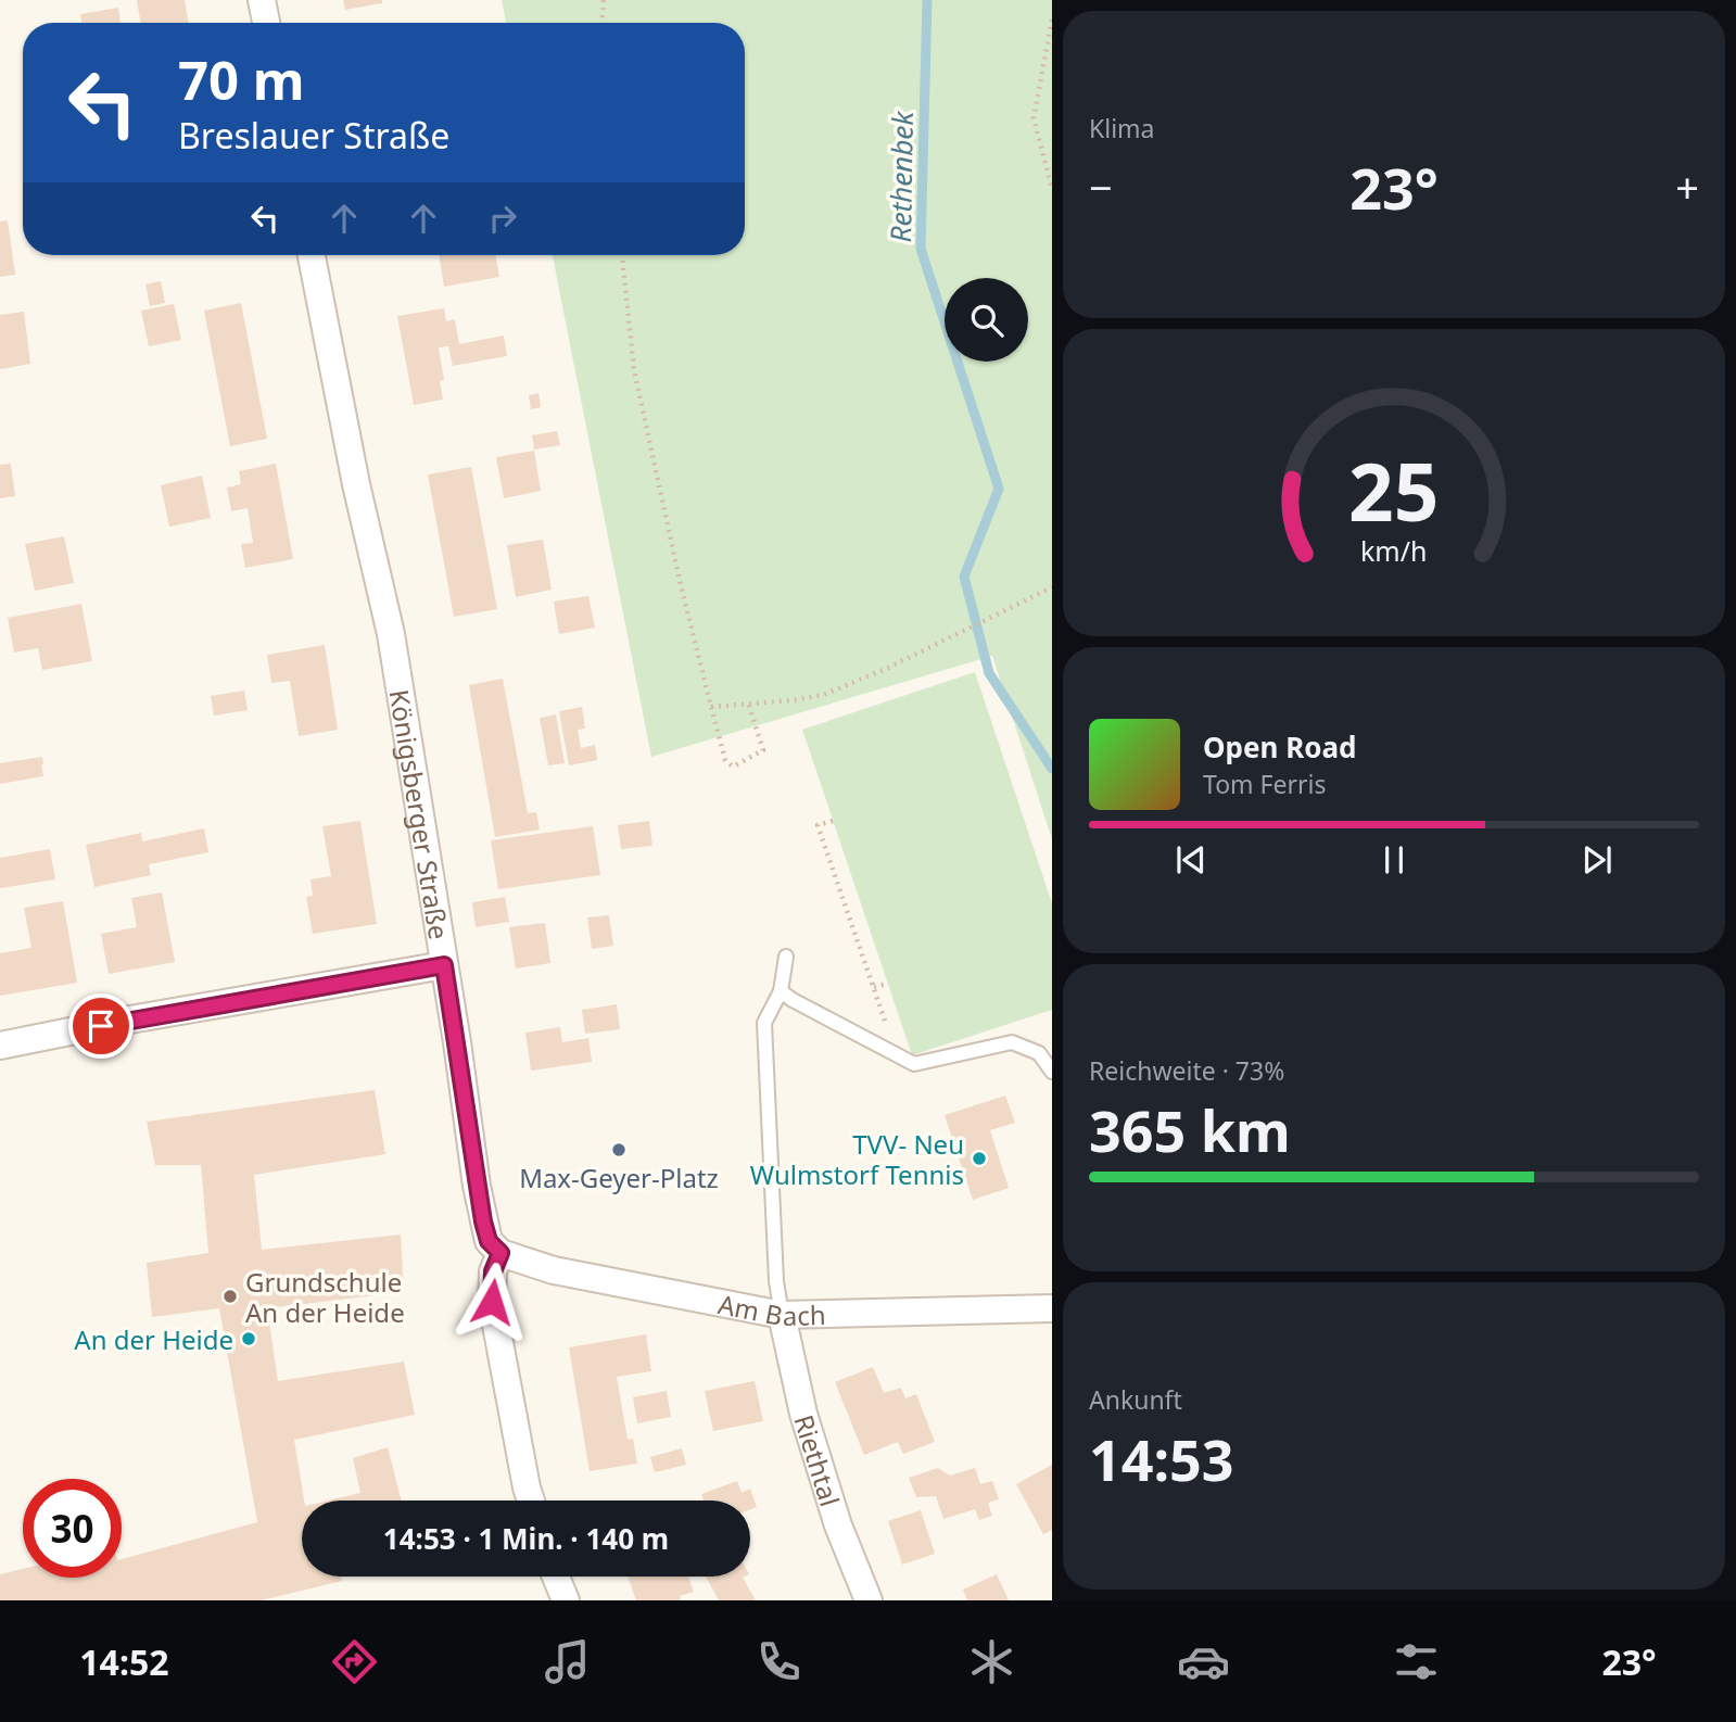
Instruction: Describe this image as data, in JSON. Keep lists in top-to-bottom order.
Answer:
{
  "streets": {
    "street": ["Königsberger Straße", "Am Bach", "Riethtal"]
  },
  "crossings": [
    ["Königsberger Straße", "Am Bach"],
    ["Am Bach", "Riethtal"]
  ],
  "water": ["Rethenbek"],
  "places": [
    "Max-Geyer-Platz",
    "TVV- Neu Wulmstorf Tennis",
    "Grundschule An der Heide",
    "An der Heide"
  ],
  "page": {
    "tile": [
      "Klima",
      ["Reichweite · 73%", "365 km"],
      ["Ankunft", "14:53"]
    ],
    "turn": ["70 m", "Breslauer Straße"],
    "heat": ["−", "23°", "+"],
    "song": ["Open Road", "Tom Ferris"],
    "limit": "30",
    "trip": "14:53 · 1 Min. · 140 m",
    "tabs": ["14:52", "23°"],
    "gauge": ["25", "km/h"]
  }
}
